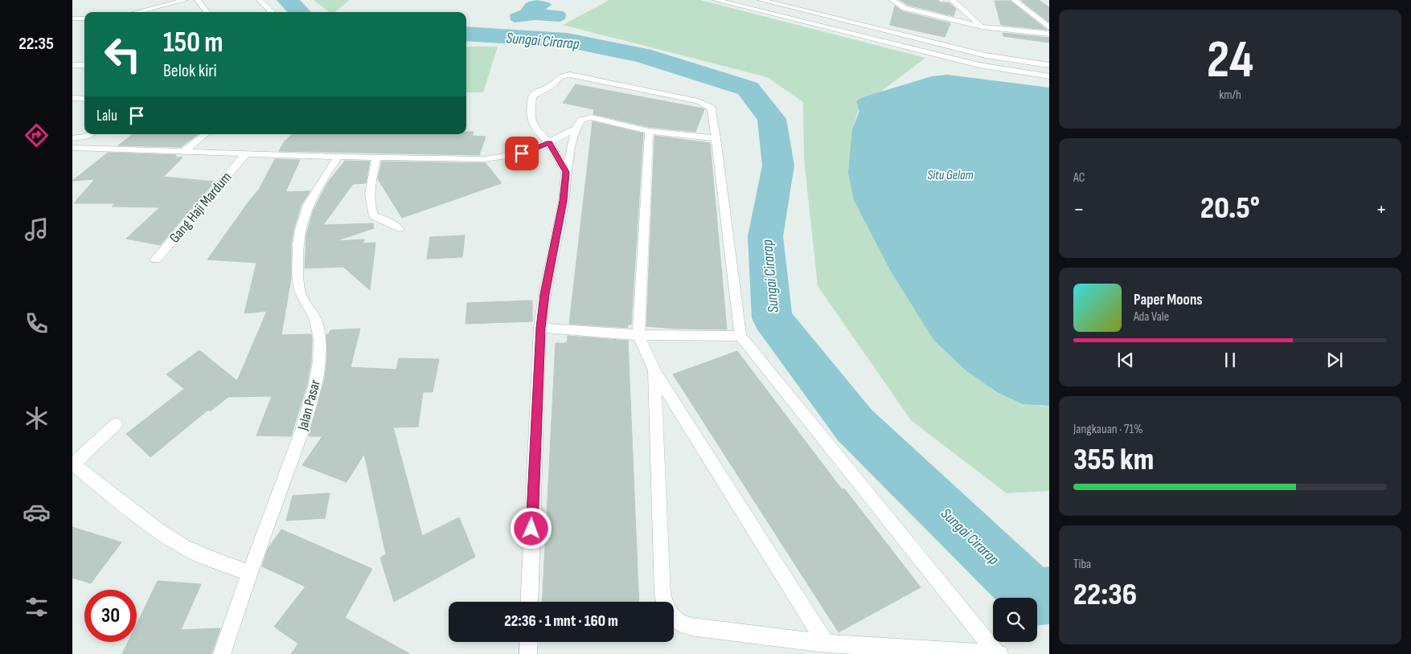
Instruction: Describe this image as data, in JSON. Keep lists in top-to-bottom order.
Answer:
{
  "streets": {
    "street": ["Gang Haji Mardum", "Jalan Pasar"]
  },
  "water": ["Sungai Cirarap", "Situ Gelam"],
  "page": {
    "tabs": "22:35",
    "tile": [
      ["24", "km/h"],
      "AC",
      ["Jangkauan · 71%", "355 km"],
      ["Tiba", "22:36"]
    ],
    "turn": ["150 m", "Belok kiri"],
    "then": "Lalu",
    "heat": ["−", "20.5°", "+"],
    "song": ["Paper Moons", "Ada Vale"],
    "limit": "30",
    "trip": "22:36 · 1 mnt · 160 m"
  }
}
